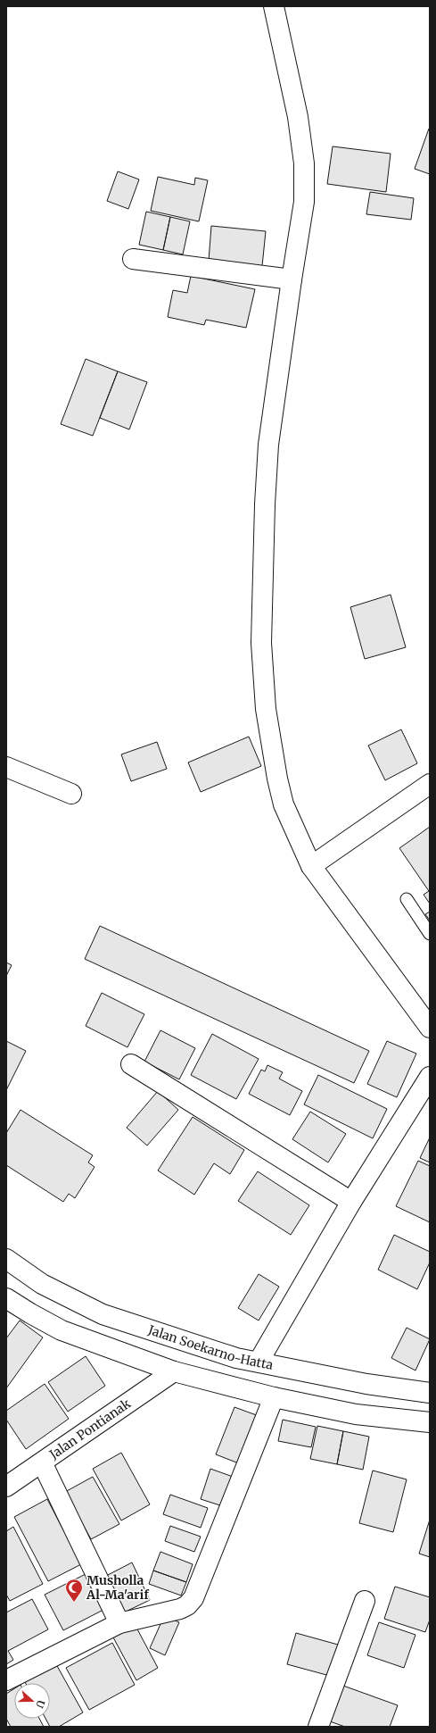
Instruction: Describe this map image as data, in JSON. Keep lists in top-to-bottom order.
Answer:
{
  "streets": {
    "street": ["Jalan Soekarno-Hatta", "Jalan Pontianak"]
  },
  "places": {
    "mosque": ["Musholla Al-Ma'arif"]
  },
  "north": "right"
}
